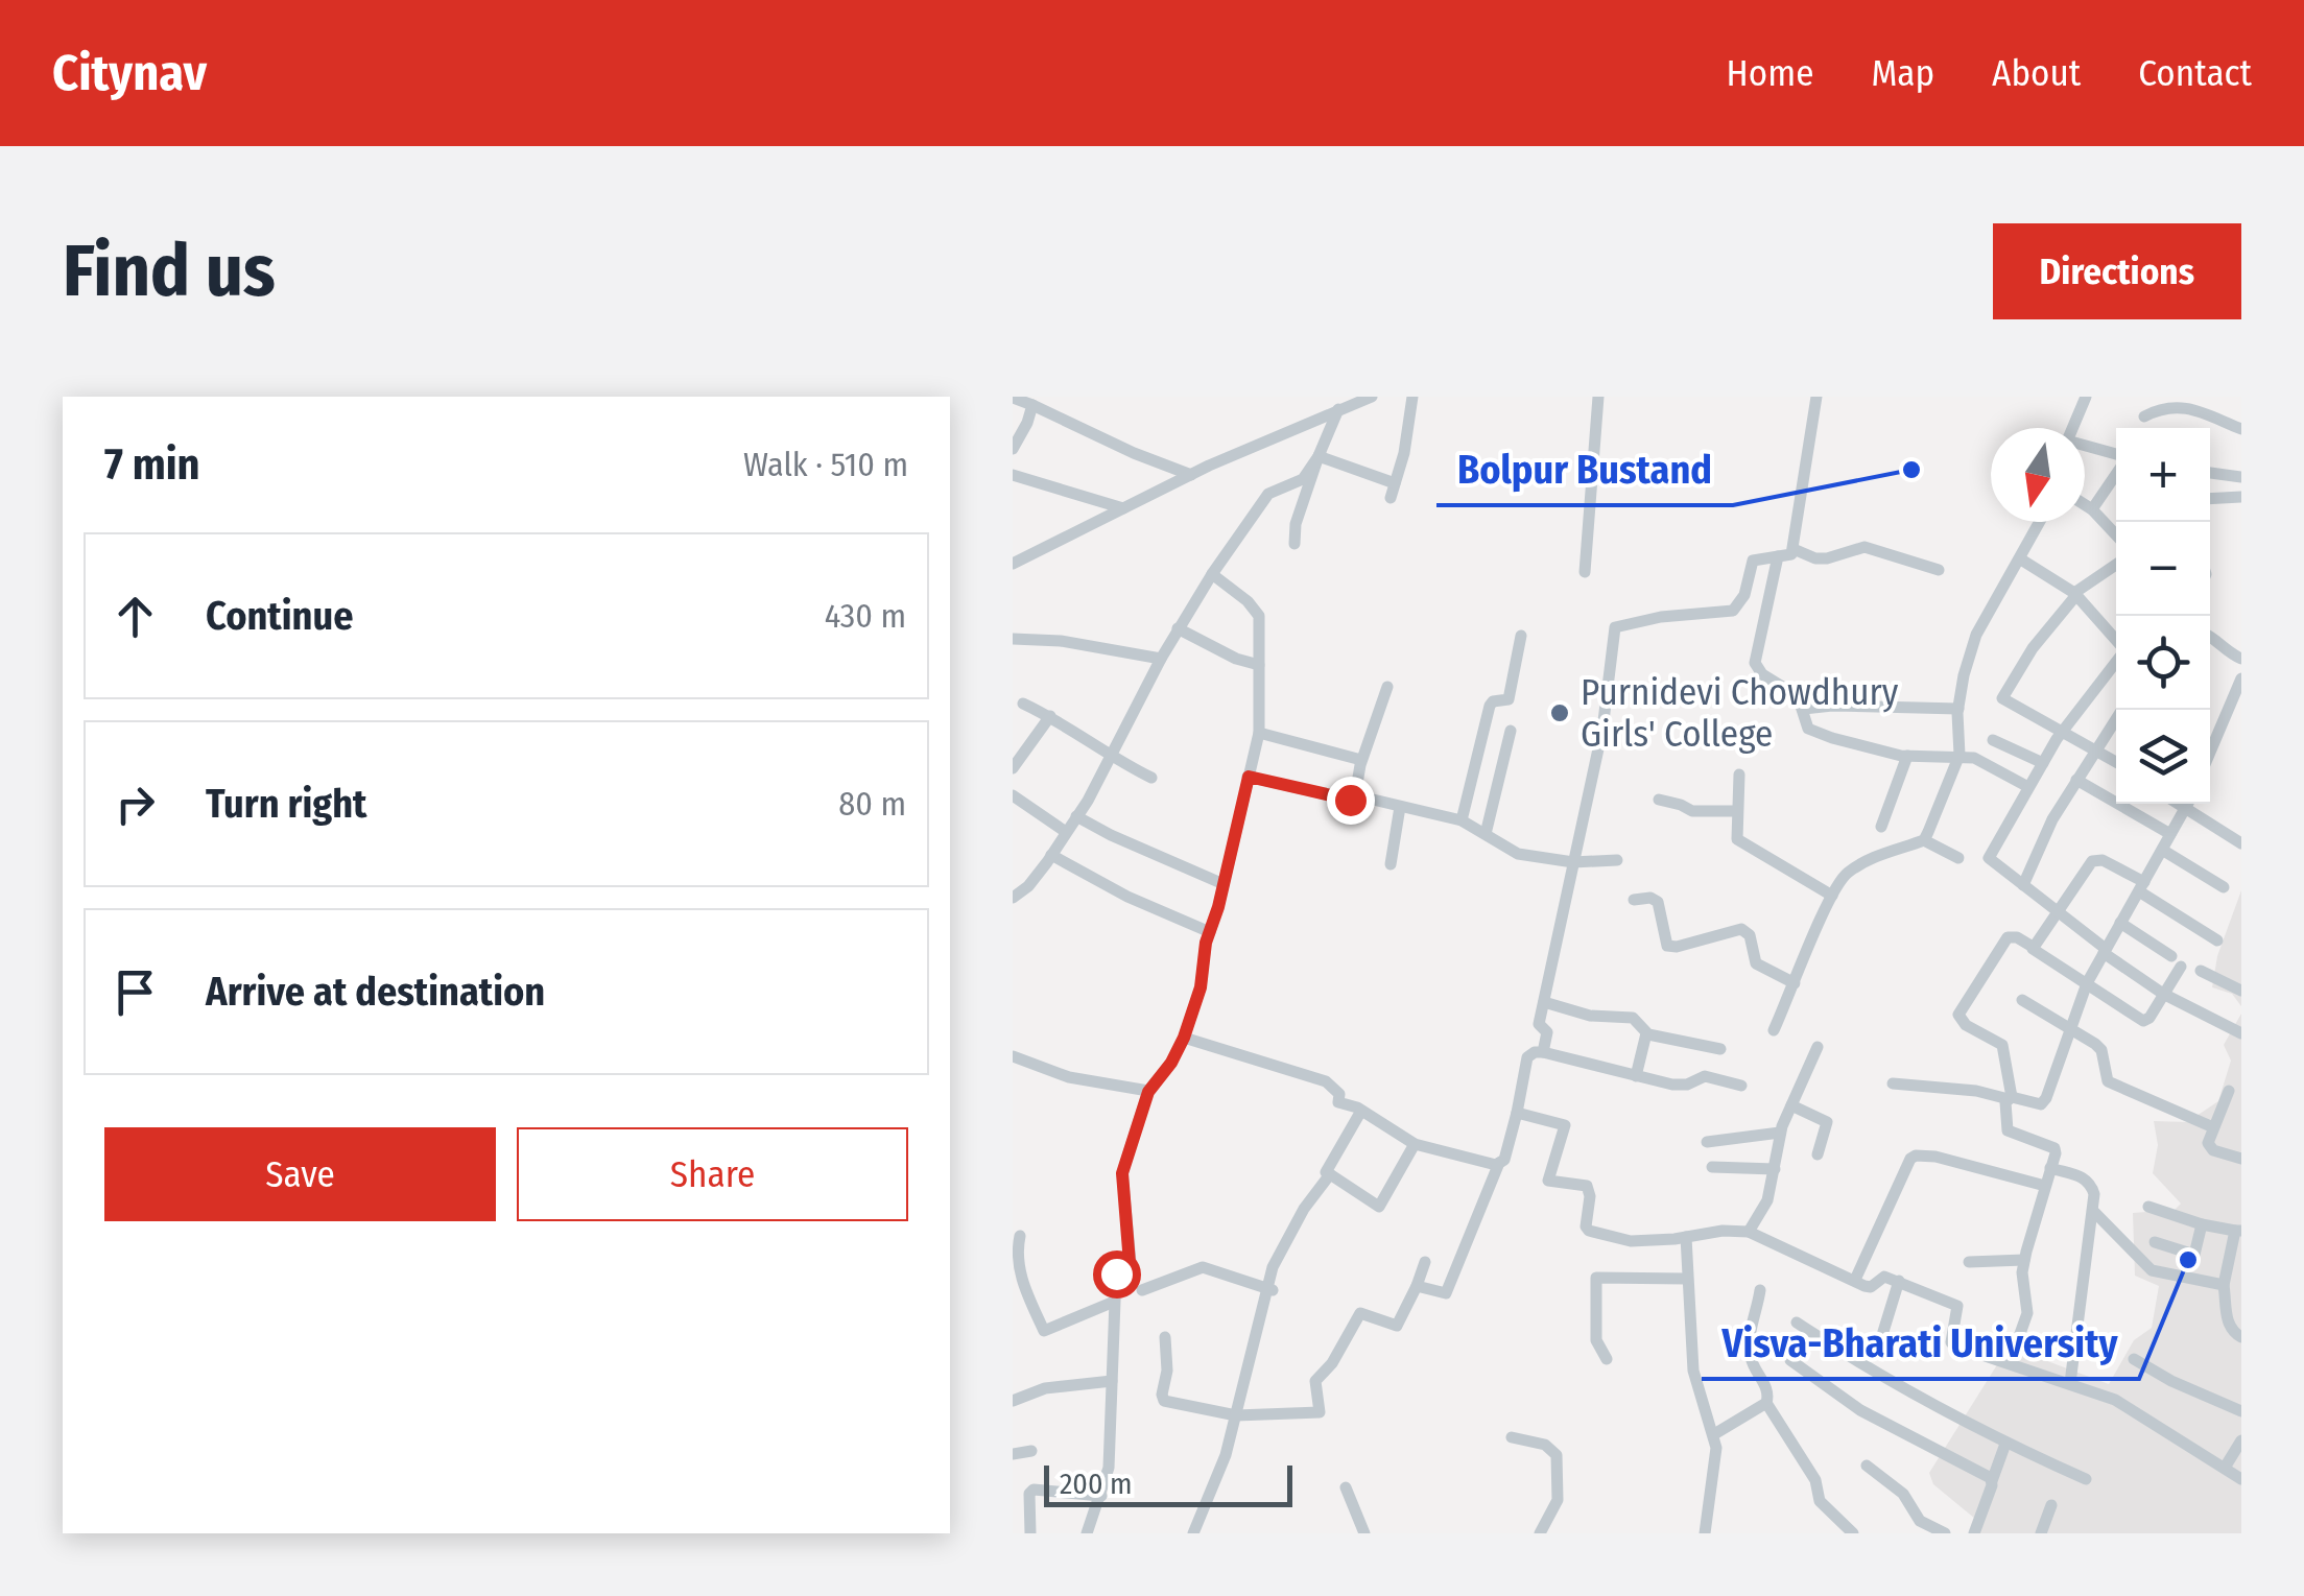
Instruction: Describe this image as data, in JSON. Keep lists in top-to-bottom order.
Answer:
{
  "places": ["Bolpur Bustand", "Purnidevi Chowdhury Girls' College", "Visva-Bharati University"],
  "scale_bar": "200 m",
  "north": "bottom",
  "page": {
    "header": "Citynav",
    "nav": [
      "Home",
      "Map",
      "About",
      "Contact"
    ],
    "buttons": [
      "Directions",
      ["Save", "Share"]
    ],
    "title": "Find us",
    "heading": ["7 min", "Walk · 510 m"],
    "map_buttons": ["+", "−"],
    "list": [
      ["Continue", "430 m"],
      ["Turn right", "80 m"],
      "Arrive at destination"
    ],
    "scale": "200 m"
  }
}
